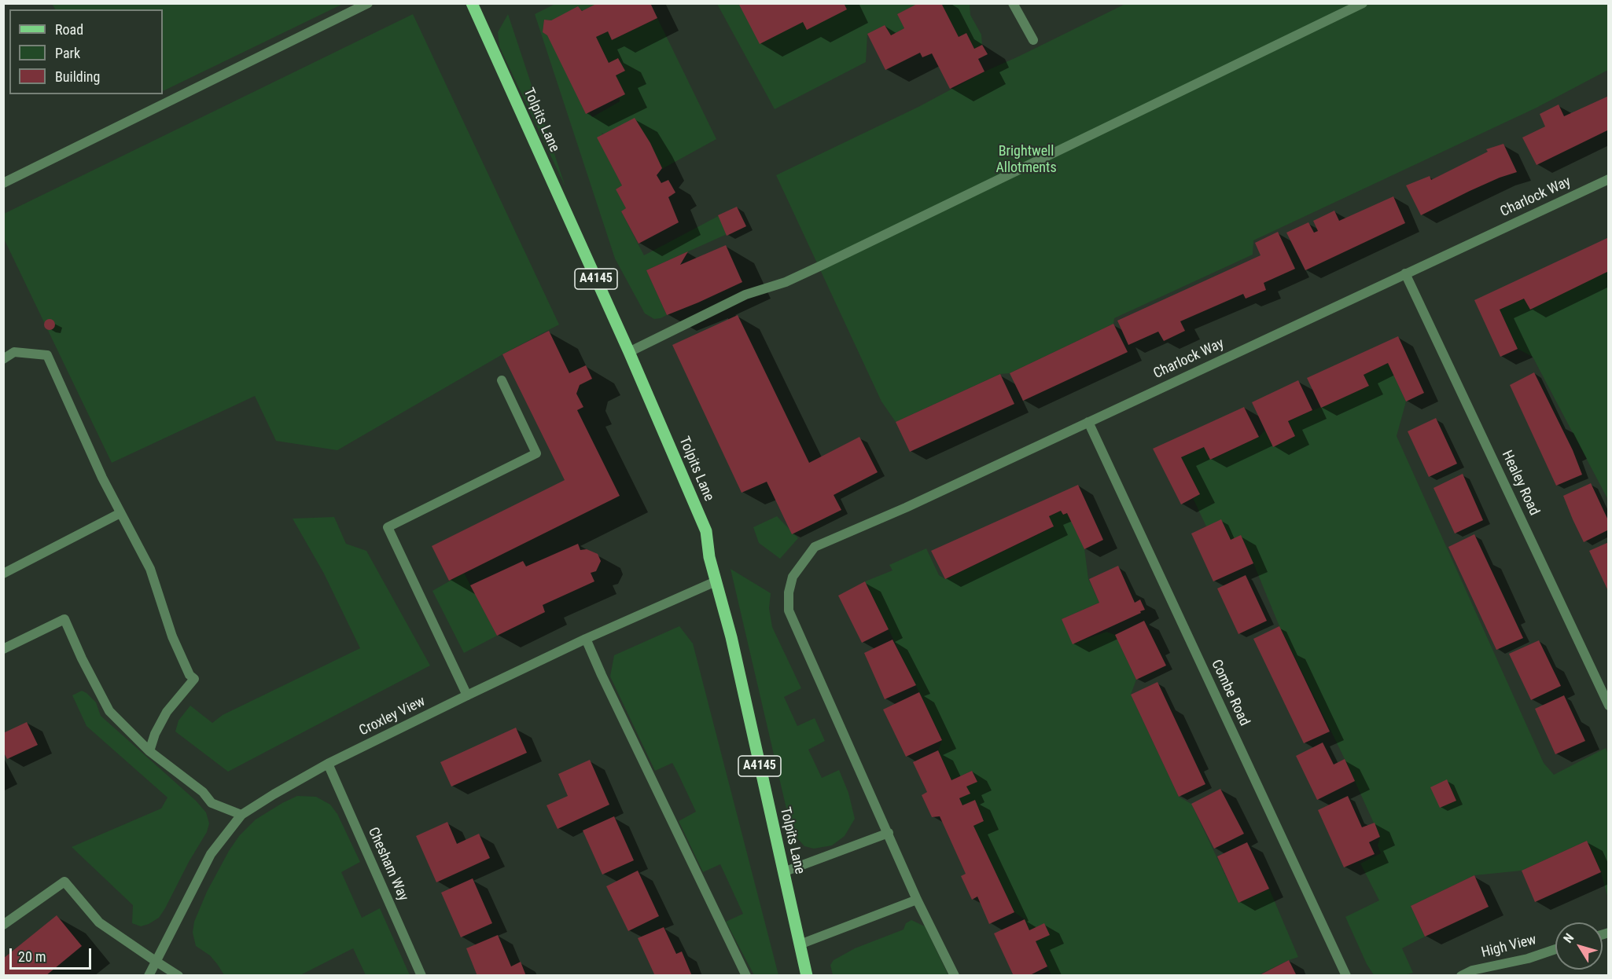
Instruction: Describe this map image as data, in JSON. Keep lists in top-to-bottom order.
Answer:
{
  "streets": {
    "main road": ["Tolpits Lane", "A4145"],
    "street": [
      "Charlock Way",
      "Healey Road",
      "Combe Road",
      "Croxley View",
      "Chesham Way",
      "High View"
    ]
  },
  "crossings": [
    ["Tolpits Lane", "Croxley View"],
    ["Charlock Way", "Healey Road"],
    ["Charlock Way", "Combe Road"],
    ["Croxley View", "Chesham Way"]
  ],
  "parks": ["Brightwell Allotments"],
  "legend": ["Road", "Park", "Building"],
  "scale_bar": "20 m",
  "north": "top left"
}
